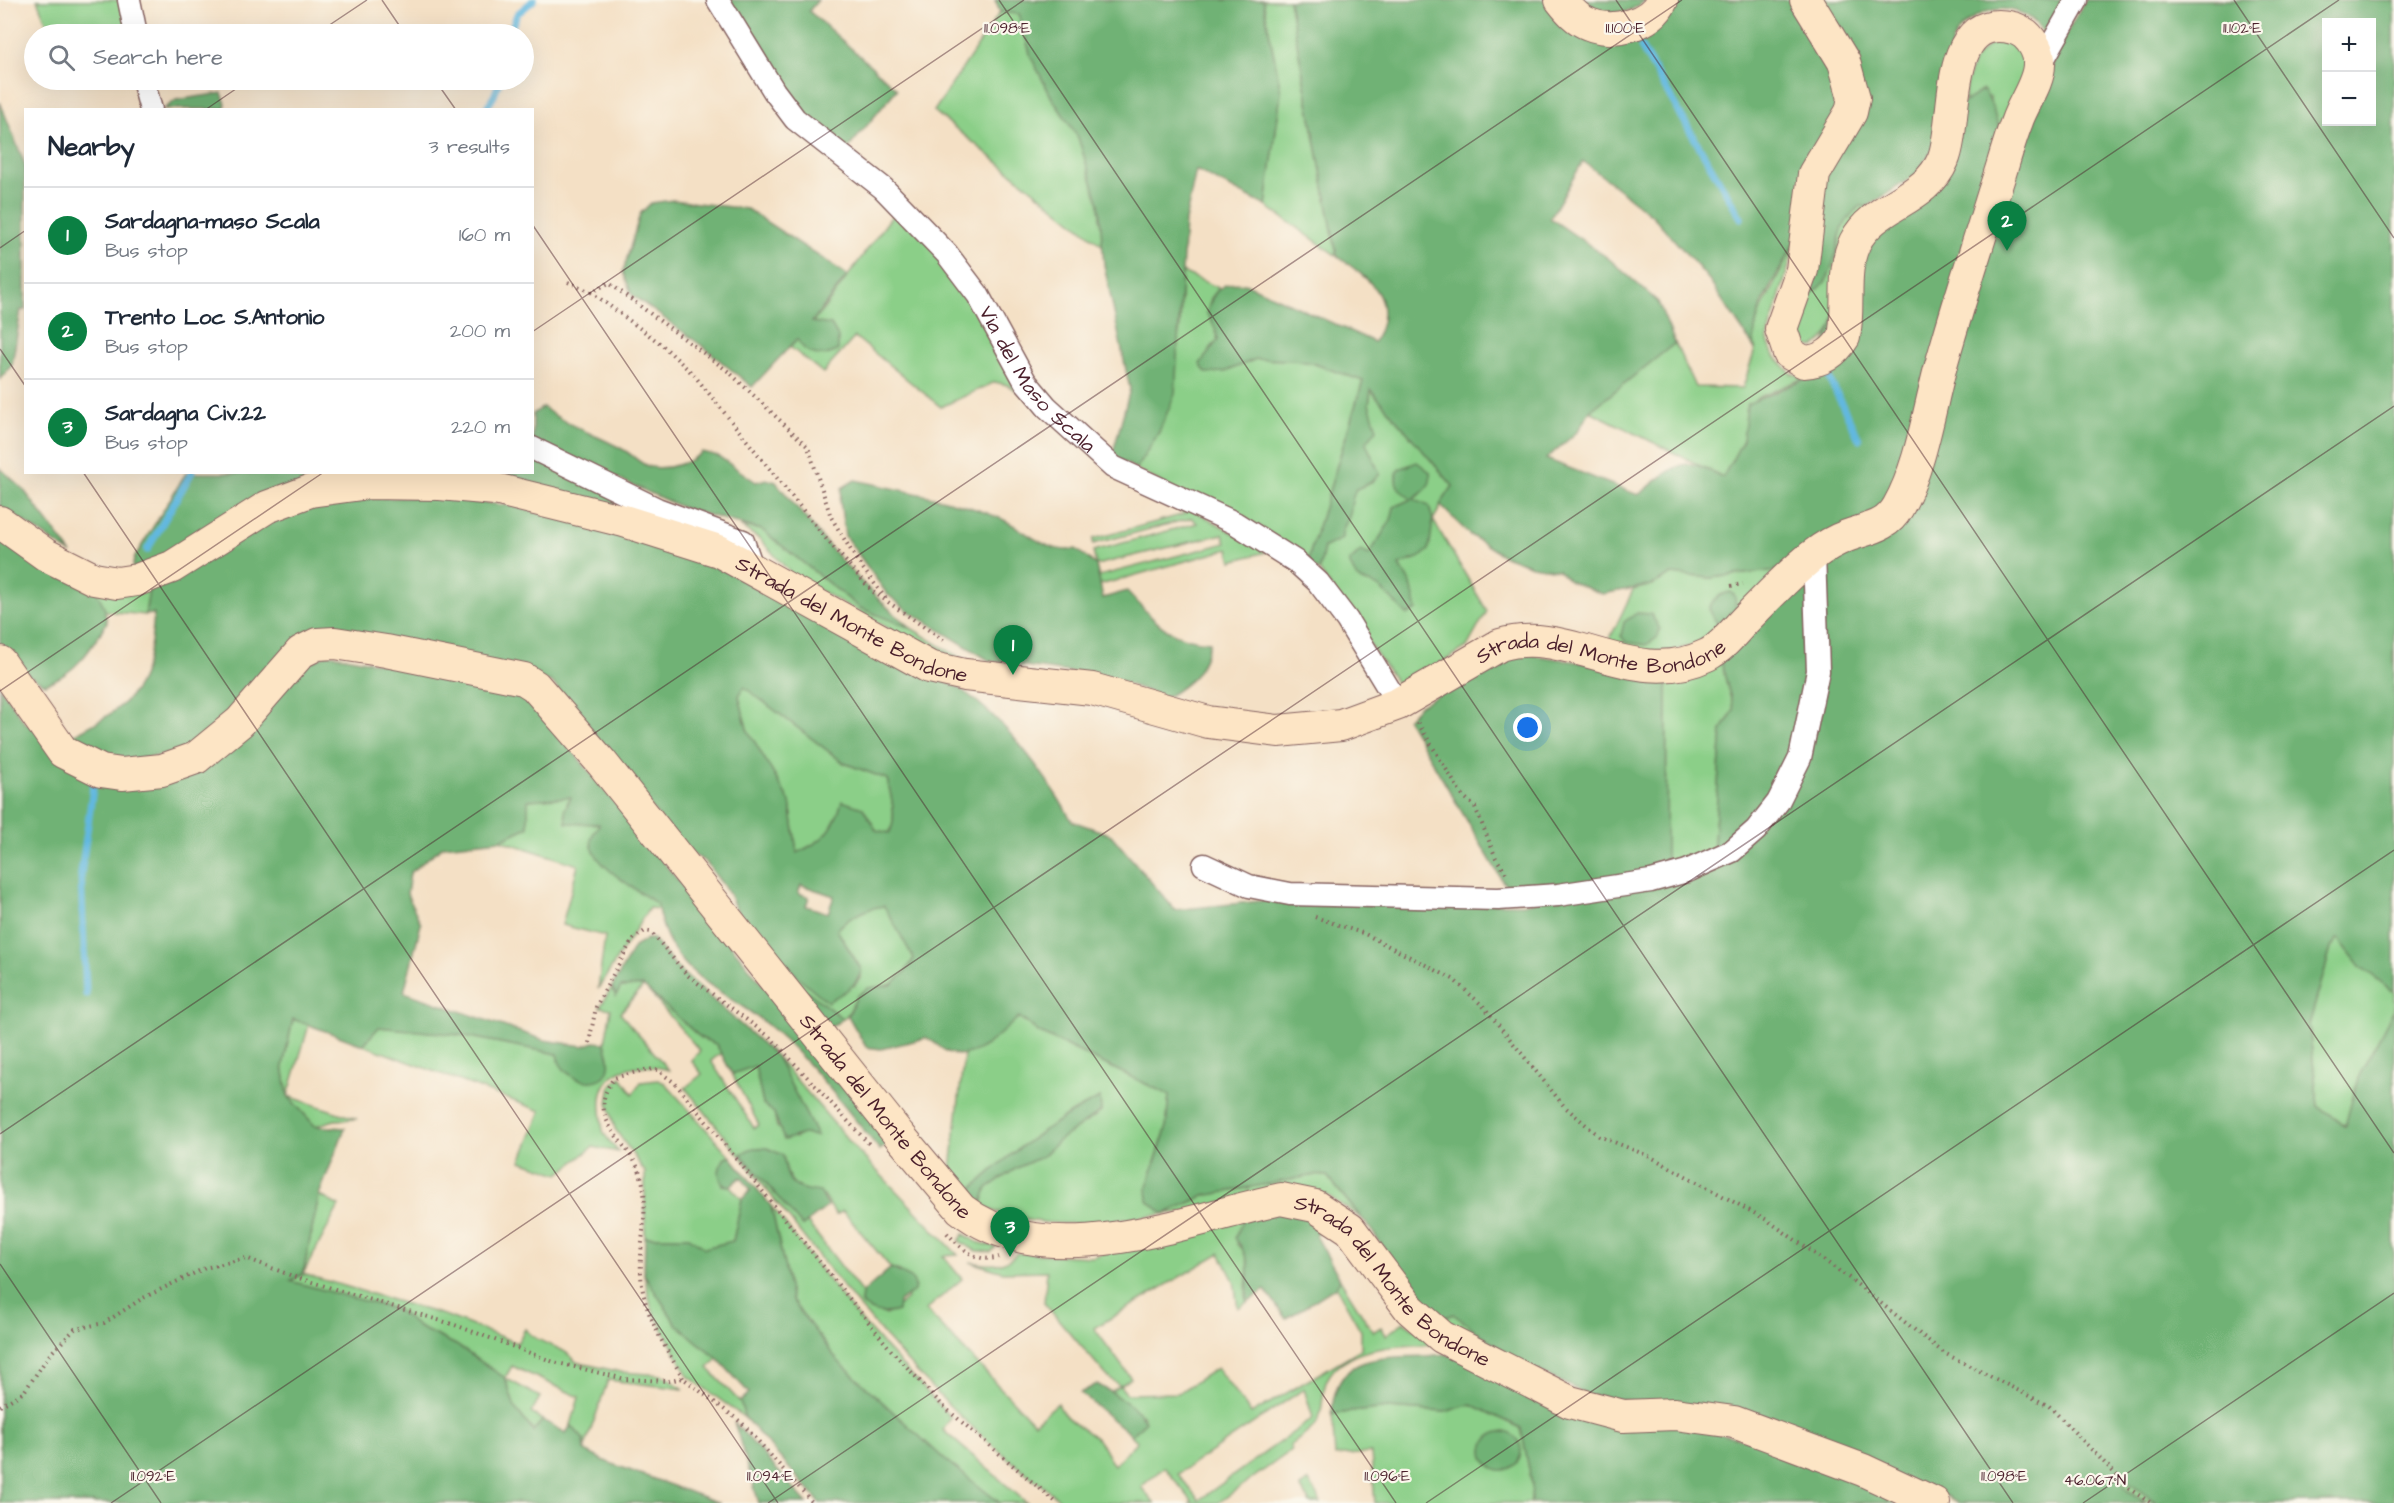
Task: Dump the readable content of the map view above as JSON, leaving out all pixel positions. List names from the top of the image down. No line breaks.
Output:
{"streets":{"street":["Via del Maso Scala","Strada del Monte Bondone"]},"crossings":[["Via del Maso Scala","Strada del Monte Bondone"]],"page":{"map_buttons":["+","−"],"search":"Search here","heading":["Nearby","3 results"],"list":[{"mark":"1","name":"Sardagna-maso Scala","note":"Bus stop","value":"160 m"},{"mark":"2","name":"Trento Loc S.Antonio","note":"Bus stop","value":"200 m"},{"mark":"3","name":"Sardagna Civ.22","note":"Bus stop","value":"220 m"}],"pins":["2","1","3"]},"coordinates":["11.098°E","11.100°E","11.102°E","11.092°E","11.094°E","11.096°E","46.067°N"]}
